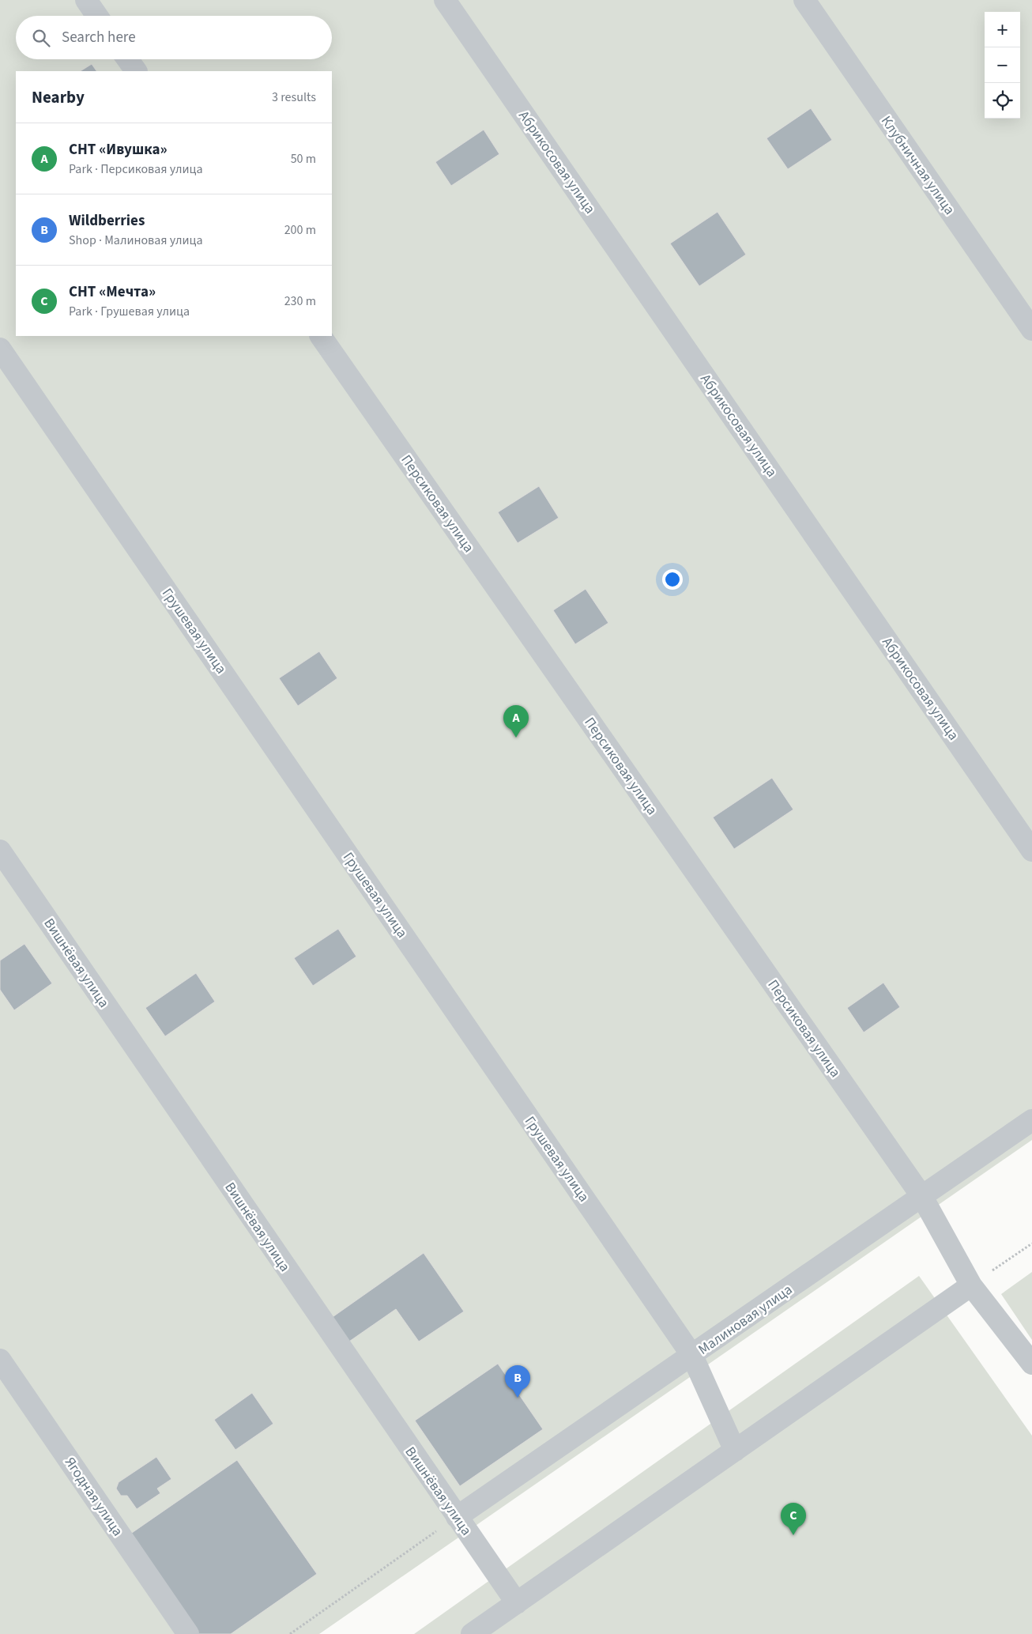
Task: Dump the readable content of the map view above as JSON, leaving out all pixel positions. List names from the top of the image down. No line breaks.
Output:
{"streets":{"street":["Абрикосовая улица","Клубничная улица","Персиковая улица","Грушевая улица","Вишнёвая улица","Малиновая улица","Ягодная улица"]},"crossings":[["Персиковая улица","Малиновая улица"],["Грушевая улица","Малиновая улица"],["Вишнёвая улица","Малиновая улица"]],"page":{"map_buttons":["+","−"],"search":"Search here","heading":["Nearby","3 results"],"list":[{"mark":"A","name":"СНТ «Ивушка»","note":"Park · Персиковая улица","value":"50 m"},{"mark":"B","name":"Wildberries","note":"Shop · Малиновая улица","value":"200 m"},{"mark":"C","name":"СНТ «Мечта»","note":"Park · Грушевая улица","value":"230 m"}],"pins":["A","B","C"]}}
